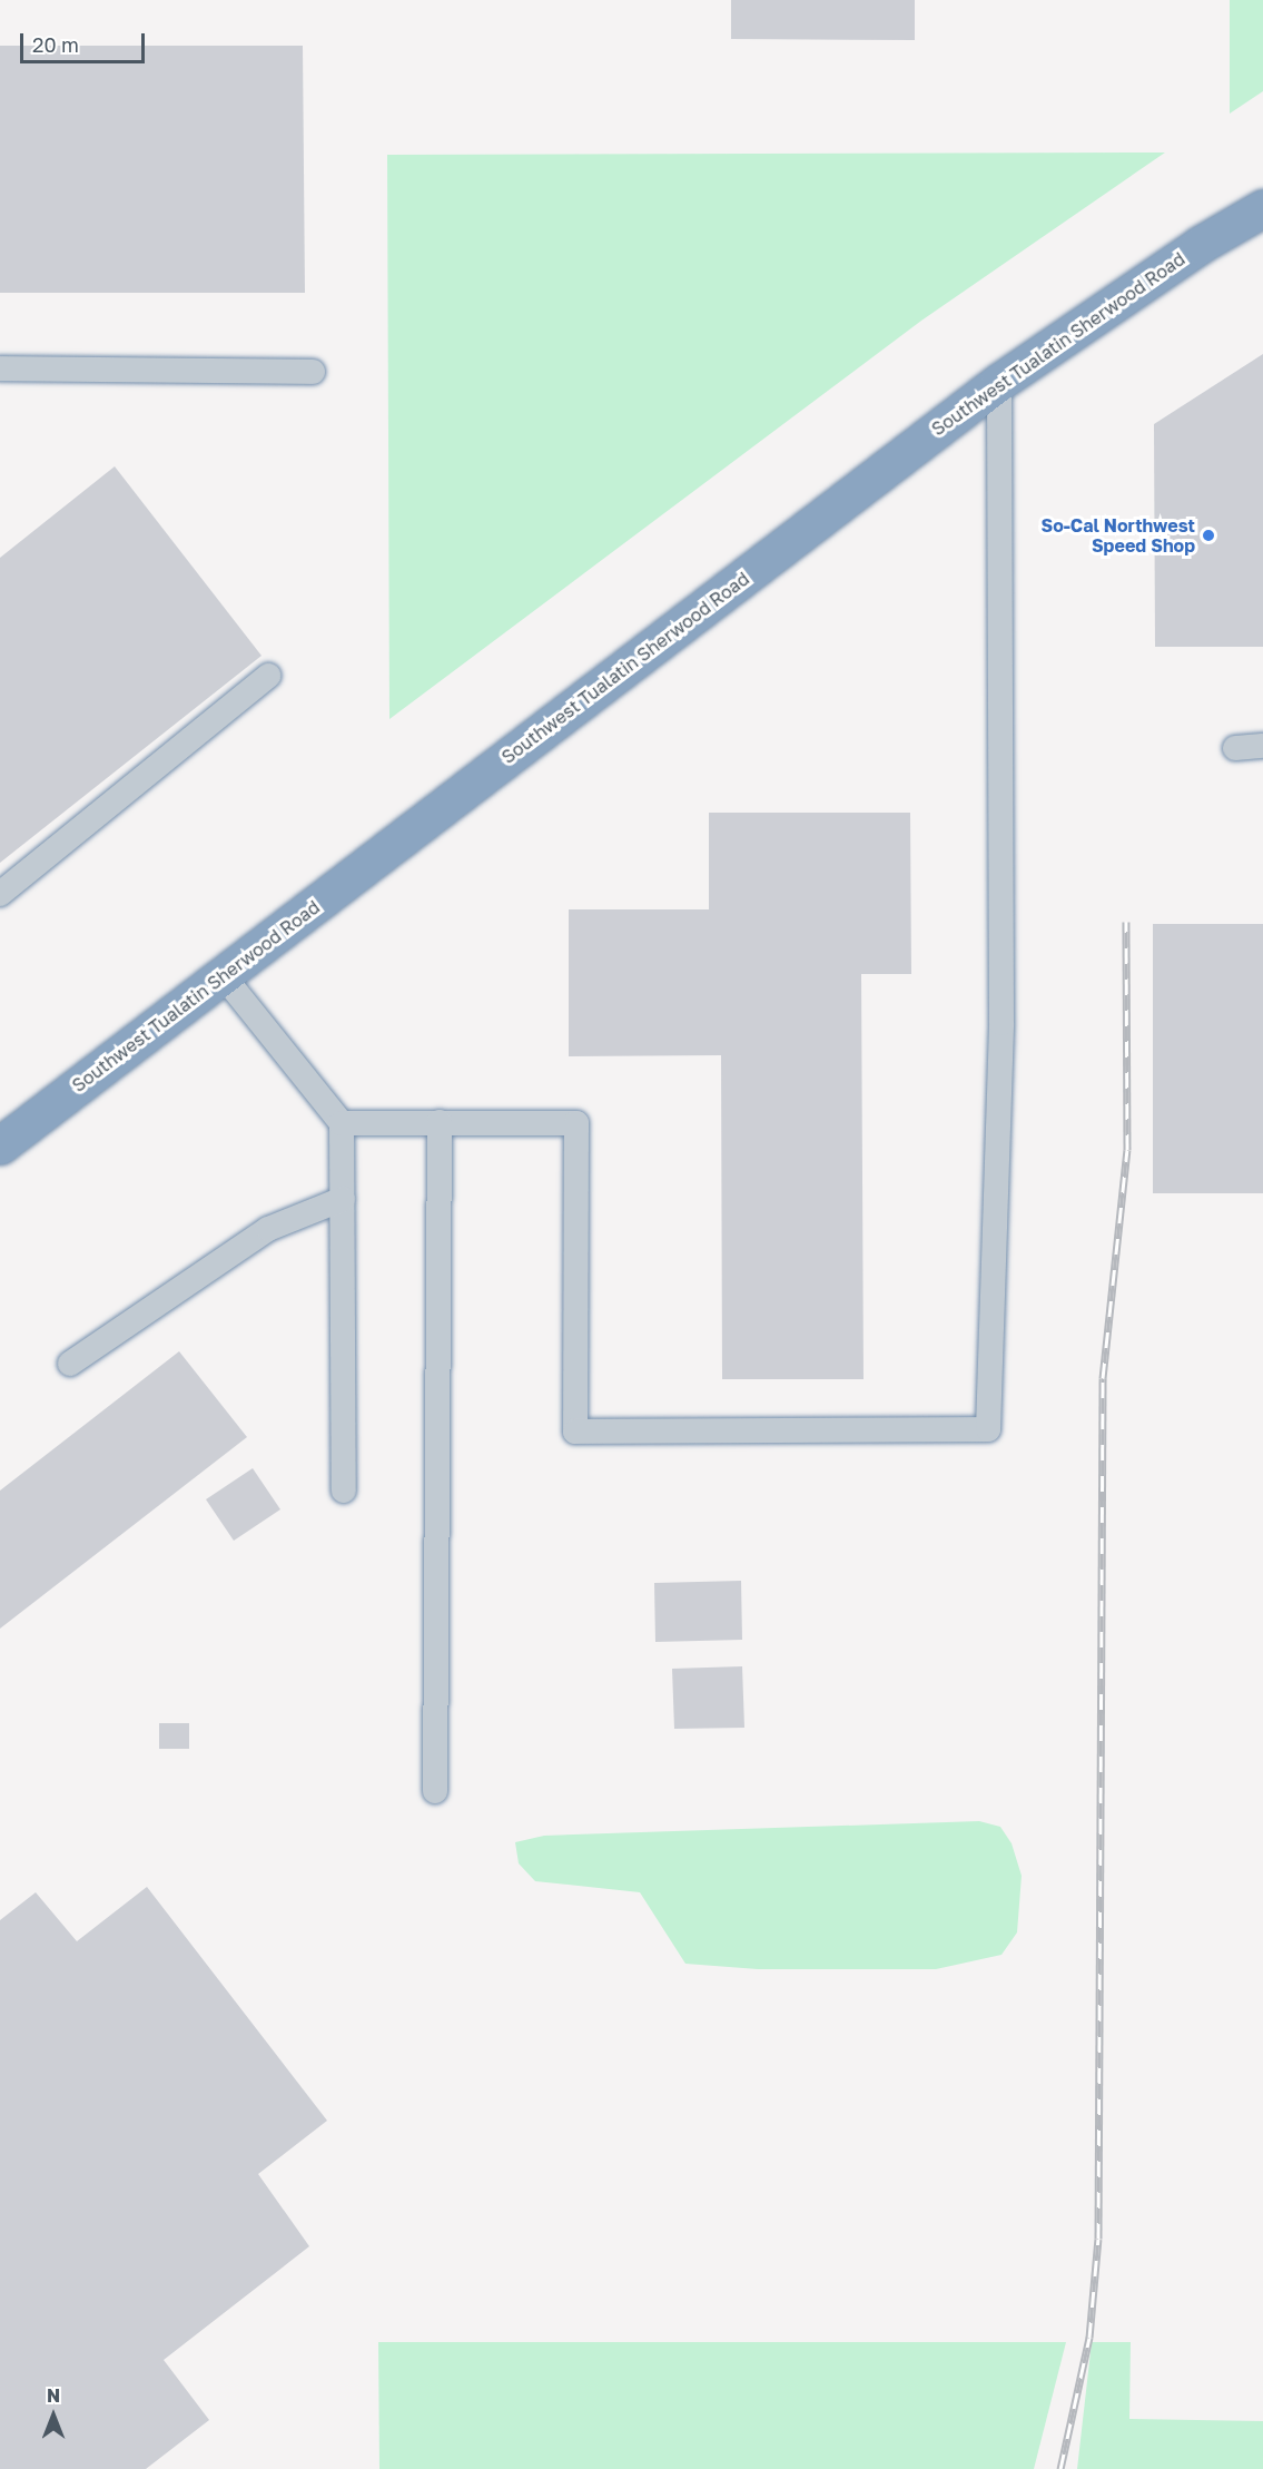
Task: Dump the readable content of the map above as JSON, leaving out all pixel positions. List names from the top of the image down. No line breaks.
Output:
{"streets":{"highway":["Southwest Tualatin Sherwood Road"]},"places":["So-Cal Northwest Speed Shop"],"scale_bar":"20 m","north":"top"}
